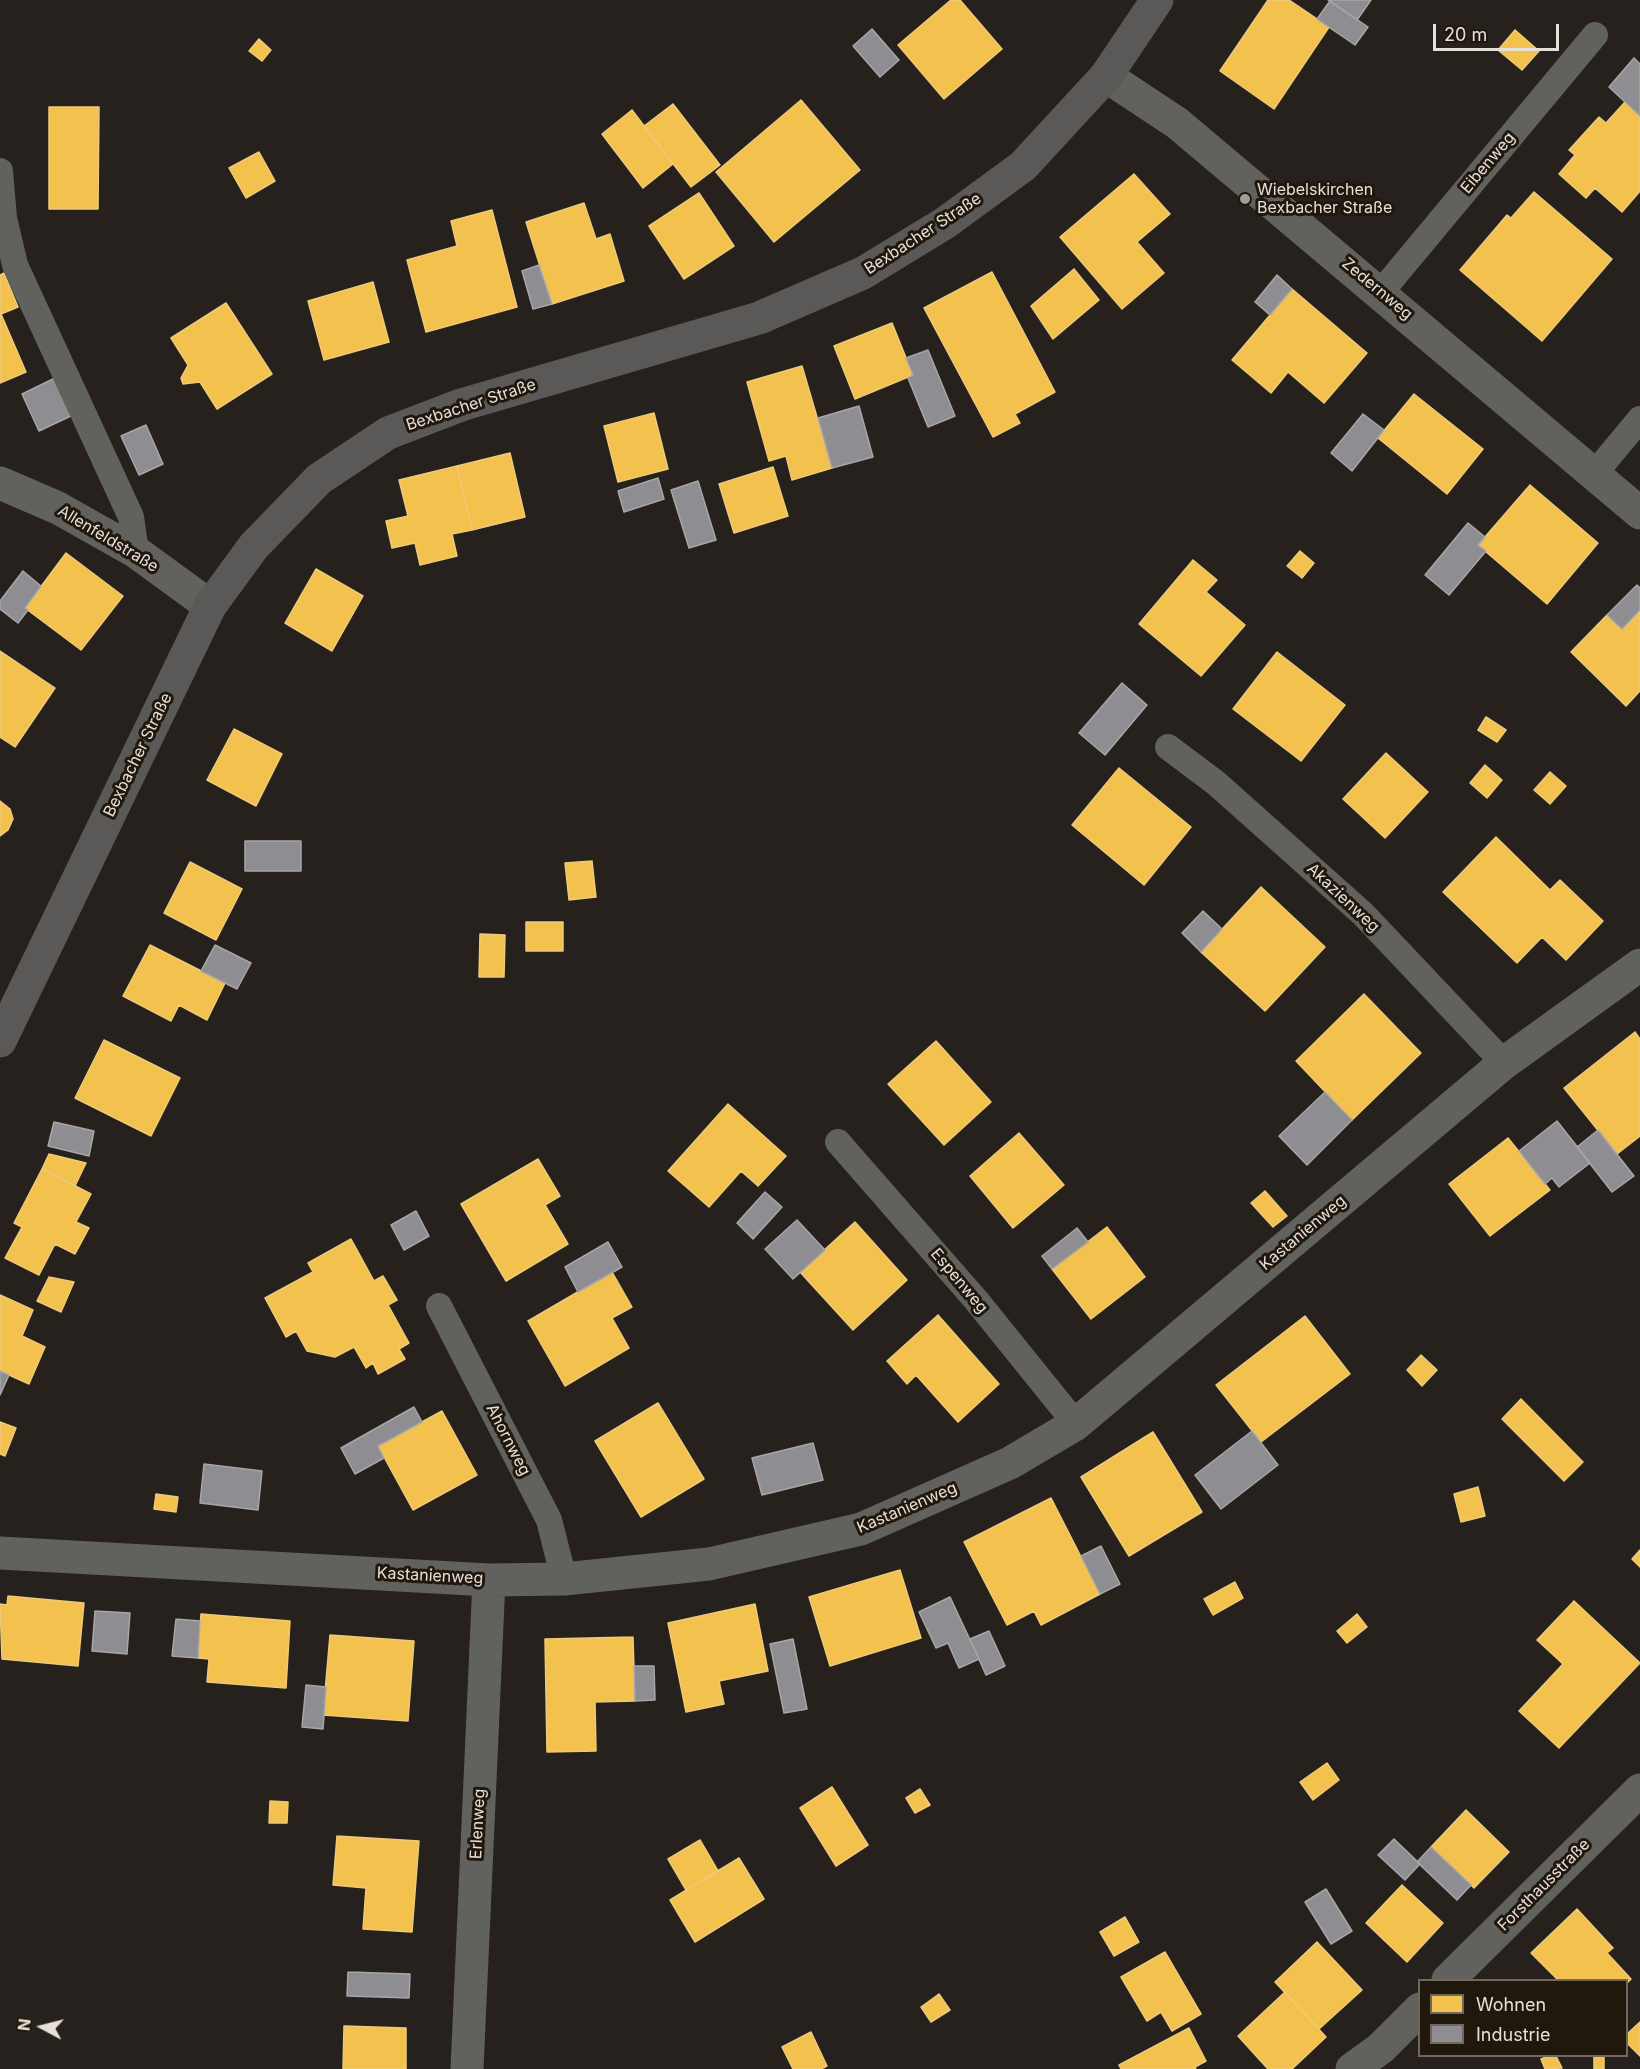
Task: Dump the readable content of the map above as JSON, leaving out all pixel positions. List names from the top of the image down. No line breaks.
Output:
{"streets":{"street":["Bexbacher Straße","Zedernweg","Allenfeldstraße","Kastanienweg","Erlenweg","Forsthausstraße"],"lane":["Eibenweg","Akazienweg","Espenweg","Ahornweg"]},"crossings":[["Eibenweg","Zedernweg"],["Bexbacher Straße","Zedernweg"],["Bexbacher Straße","Allenfeldstraße"],["Akazienweg","Kastanienweg"],["Kastanienweg","Espenweg"],["Kastanienweg","Ahornweg"],["Kastanienweg","Erlenweg"]],"places":["Wiebelskirchen Bexbacher Straße"],"legend":["Wohnen","Industrie"],"scale_bar":"20 m","north":"left"}
